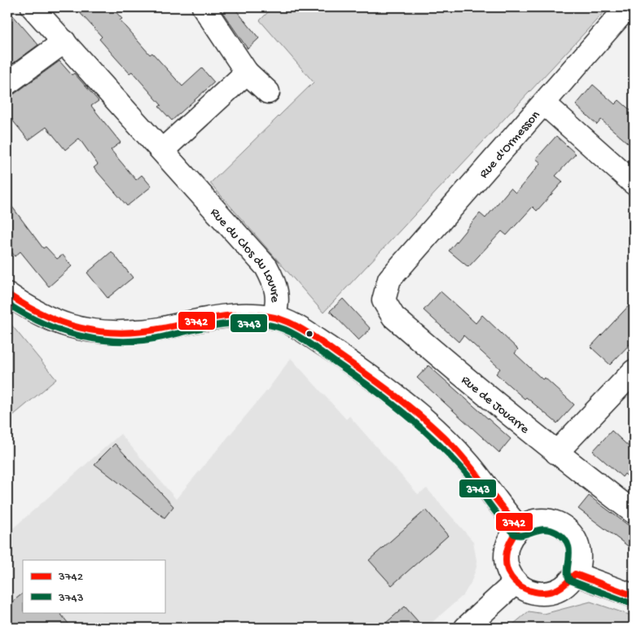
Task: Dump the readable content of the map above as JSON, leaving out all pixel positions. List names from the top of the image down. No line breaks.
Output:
{"streets":{"street":["Rue d'Ormesson","Rue du Clos du Louvre","Rue de Jouarre"]},"crossings":[["Rue d'Ormesson","Rue de Jouarre"]],"lines":["transit line 3742","transit line 3743"],"legend":["3742","3743"]}
